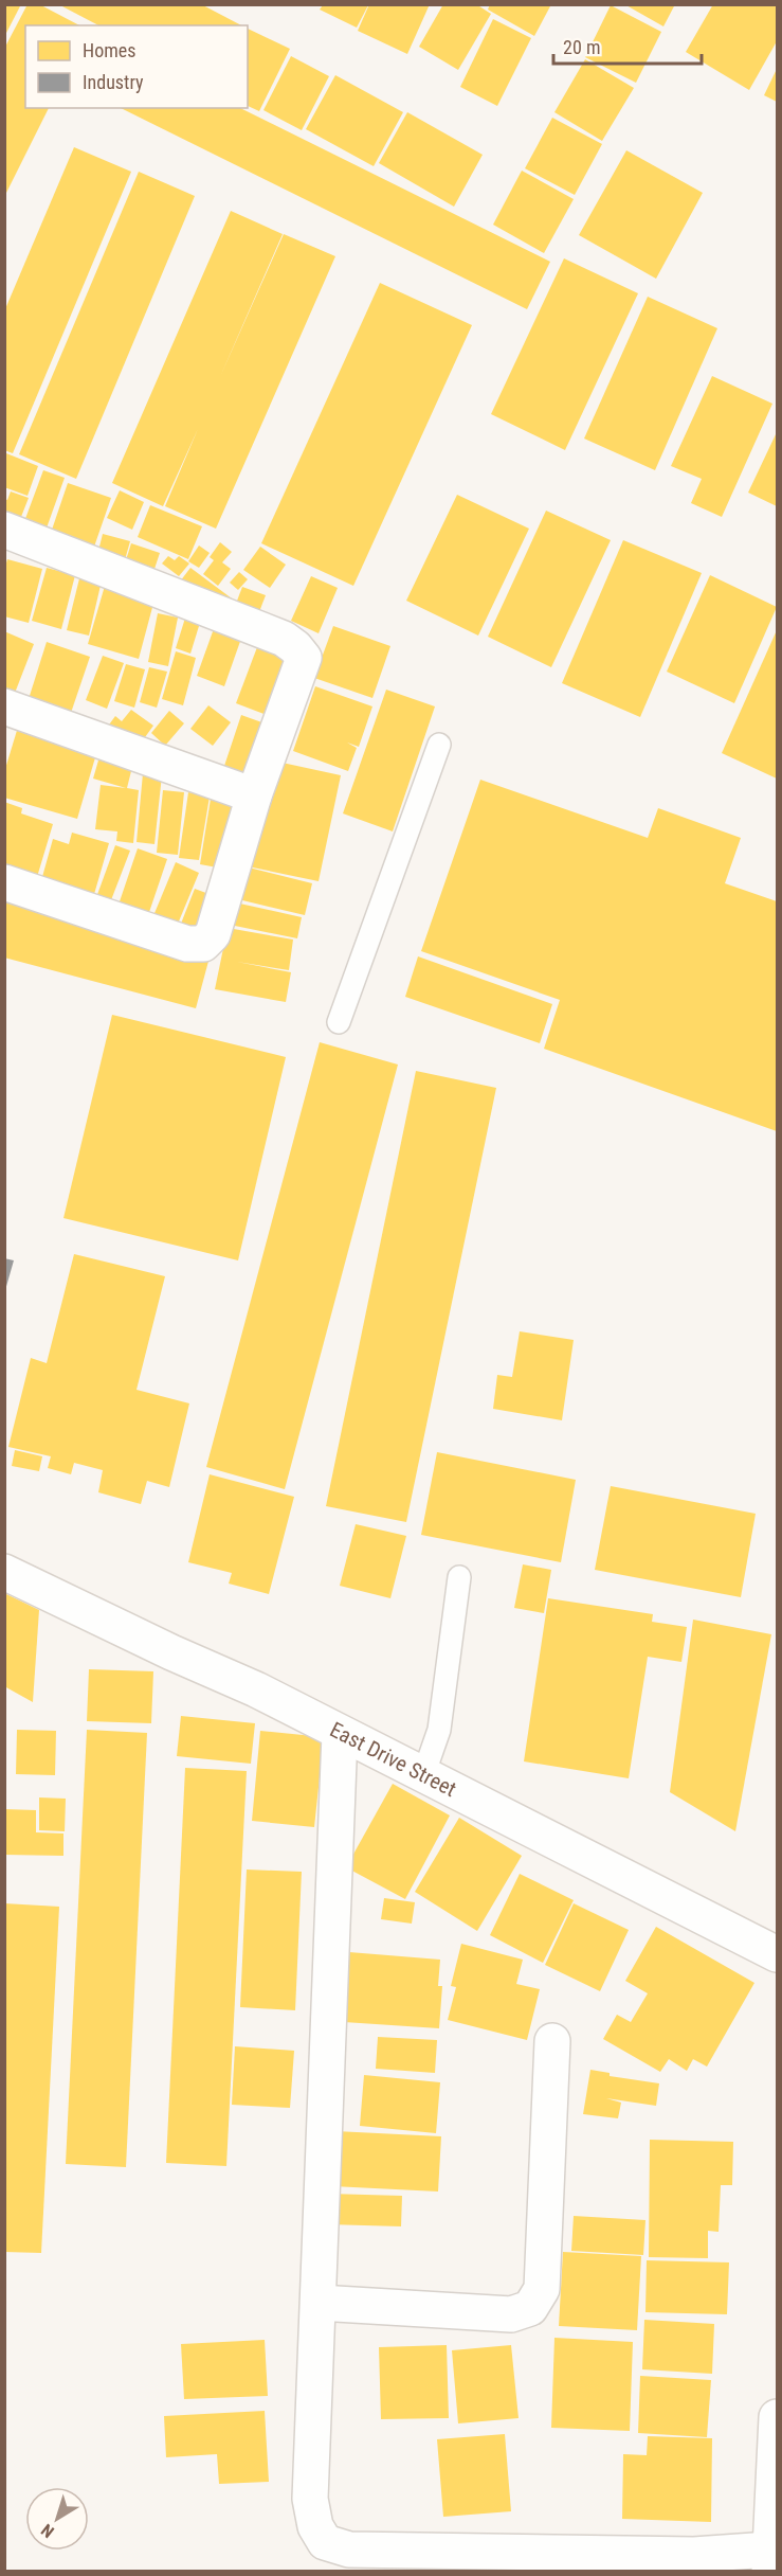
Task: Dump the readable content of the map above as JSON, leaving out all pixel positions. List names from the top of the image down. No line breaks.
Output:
{"streets":{"street":["East Drive Street"]},"legend":["Homes","Industry"],"scale_bar":"20 m","north":"bottom left"}
